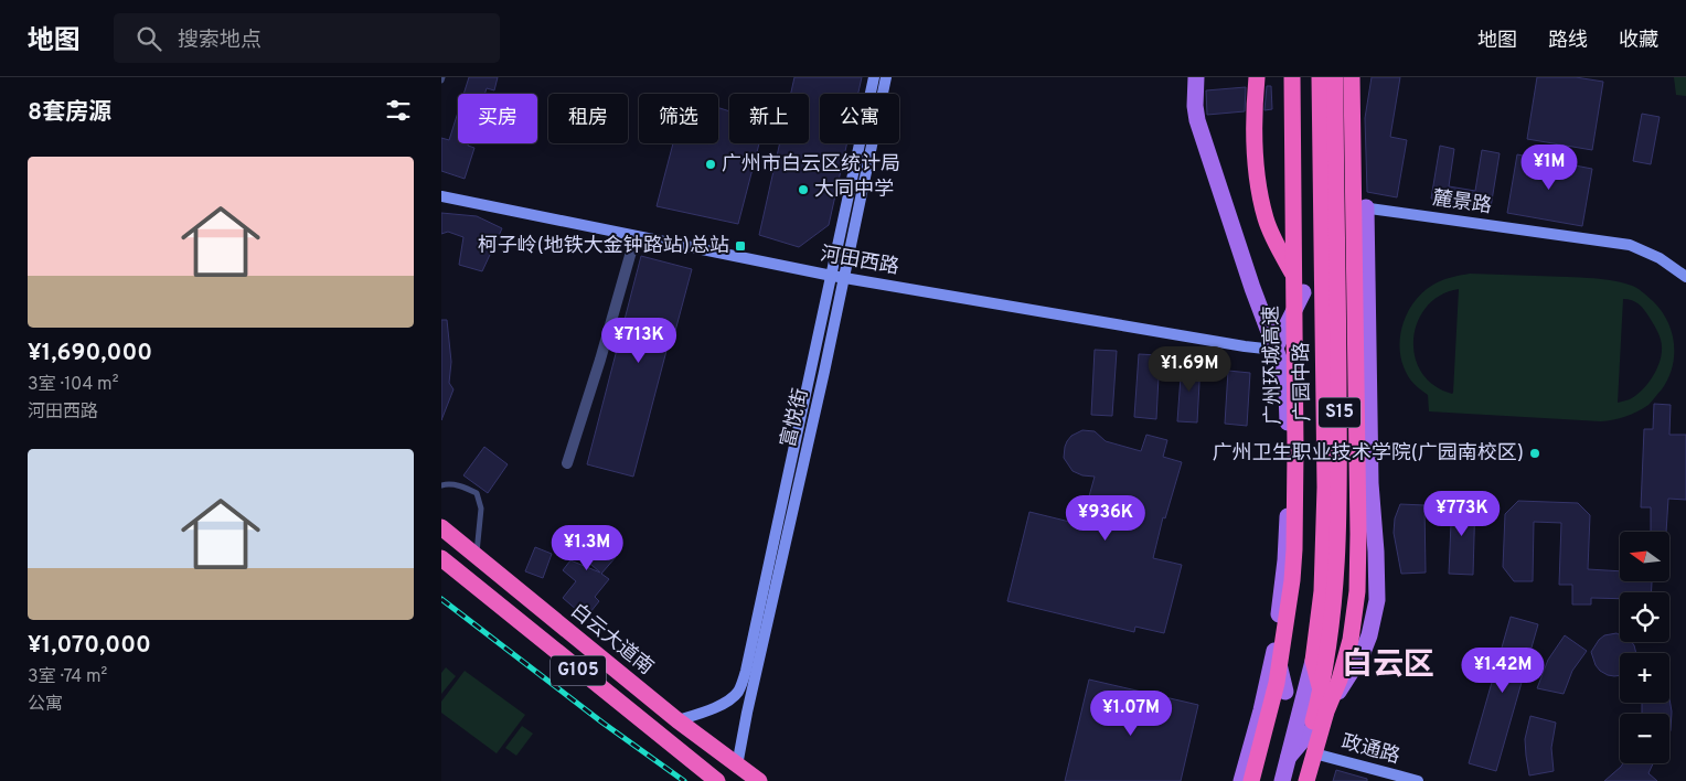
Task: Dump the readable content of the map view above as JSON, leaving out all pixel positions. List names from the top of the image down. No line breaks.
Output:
{"streets":{"highway":["广州环城高速","广园中路","S15","白云大道南","G105"],"street":["麓景路","河田西路","富悦街","政通路"]},"crossings":[["麓景路","广园中路"],["河田西路","富悦街"],["富悦街","白云大道南"],["富悦街","G105"],["白云大道南","G105"]],"districts":["白云区"],"places":{"other":["广州市白云区统计局","大同中学","广州卫生职业技术学院(广园南校区)"],"transit":["柯子岭(地铁大金钟路站)总站"]},"north":"left","page":{"header":"地图","search":"搜索地点","nav":["地图","路线","收藏"],"heading":"8套房源","chip":["买房","租房","筛选","新上","公寓"],"list":[{"name":"¥1,690,000","note":"3室 · 104 m² · 河田西路"},{"name":"¥1,070,000","note":"3室 · 74 m² · 公寓"}],"price":["¥1M","¥713K","¥1.69M","¥773K","¥936K","¥1.3M","¥1.42M","¥1.07M"],"map_buttons":["+","−"]}}
